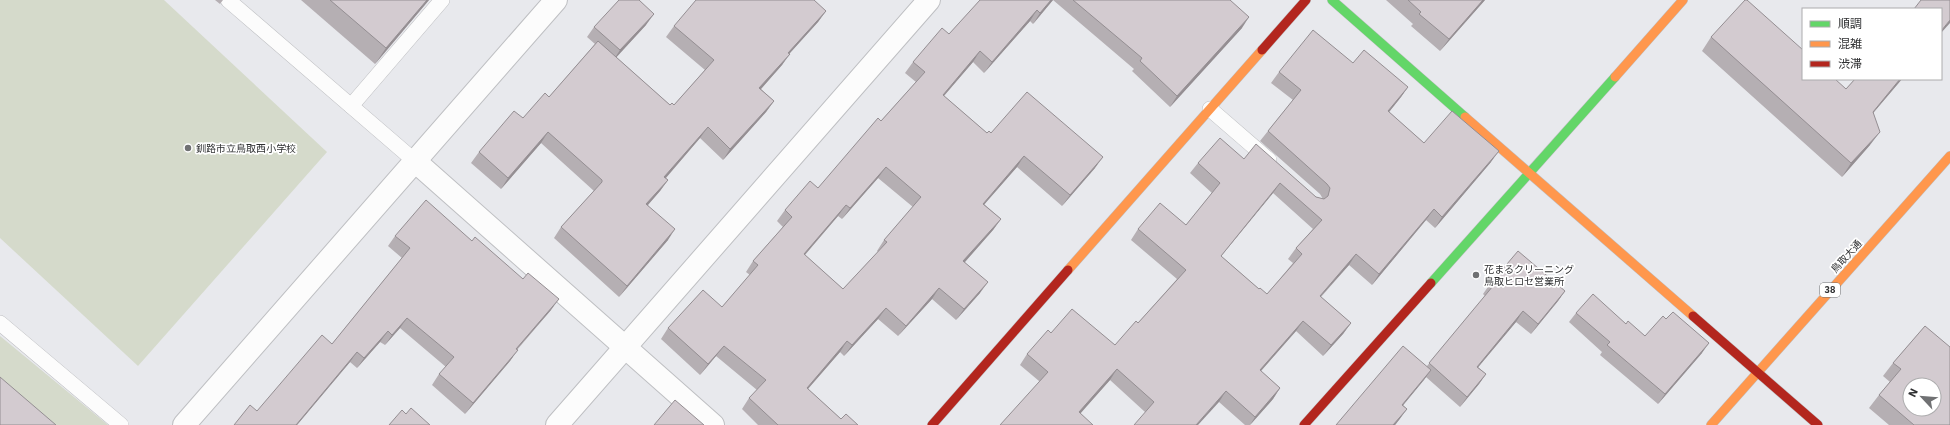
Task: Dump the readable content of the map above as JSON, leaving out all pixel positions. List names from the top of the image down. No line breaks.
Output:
{"streets":{"main road":["鳥取大通","38"]},"places":["釧路市立鳥取西小学校","花まるクリーニング 鳥取ヒロセ営業所"],"legend":["順調","混雑","渋滞"],"north":"top left"}
